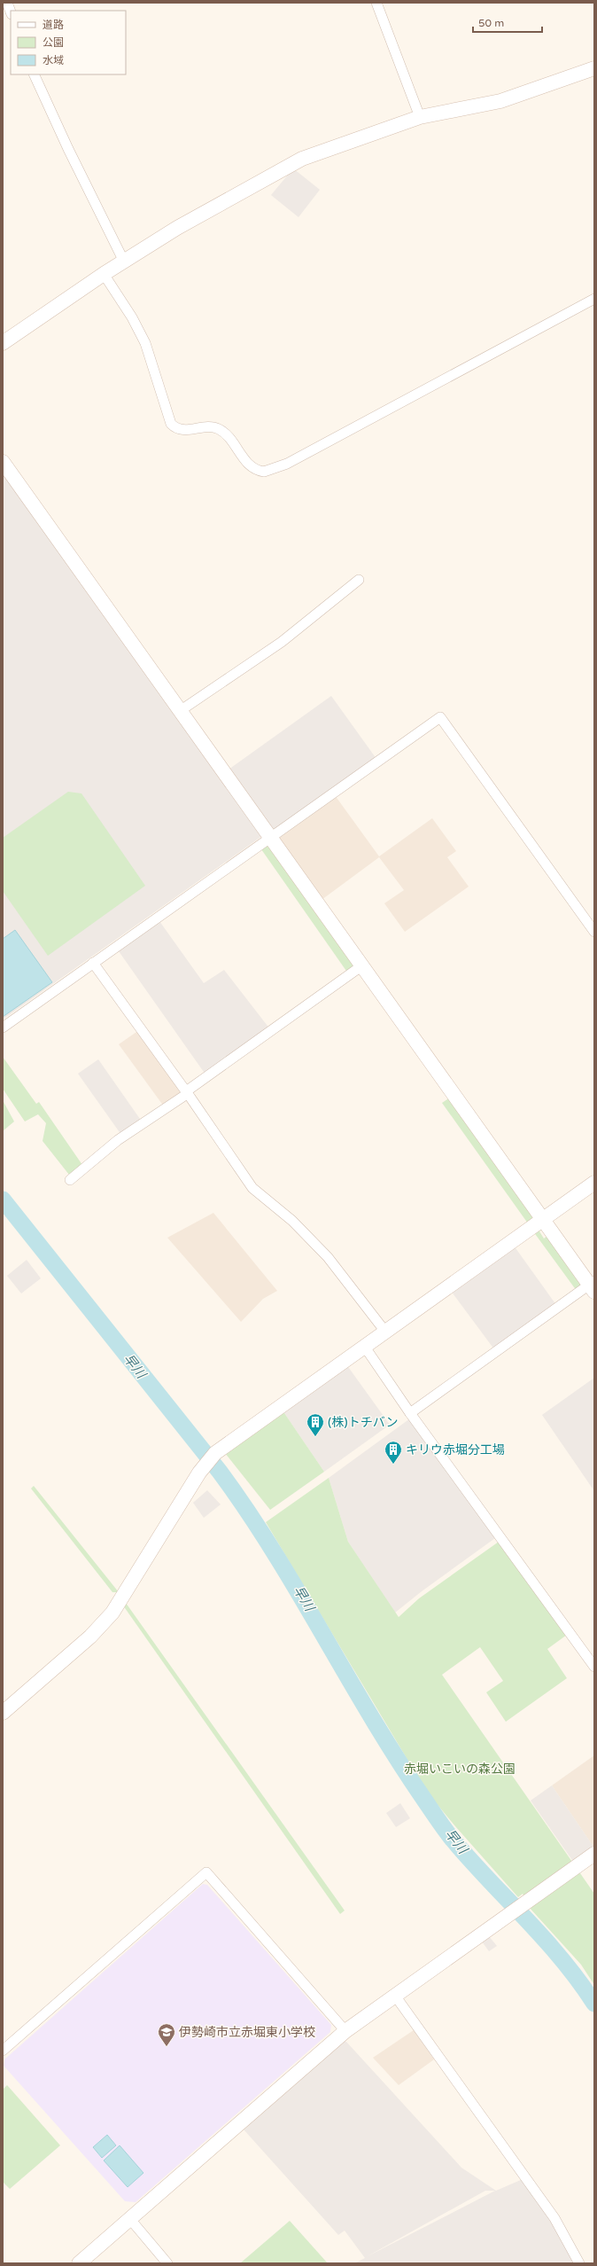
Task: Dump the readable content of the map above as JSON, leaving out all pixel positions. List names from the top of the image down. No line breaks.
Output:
{"water":["早川"],"parks":["赤堀いこいの森公園"],"places":{"building":["(株)トチバン","キリウ赤堀分工場"],"school or university":["伊勢崎市立赤堀東小学校"]},"legend":["道路","公園","水域"],"scale_bar":"50 m"}
